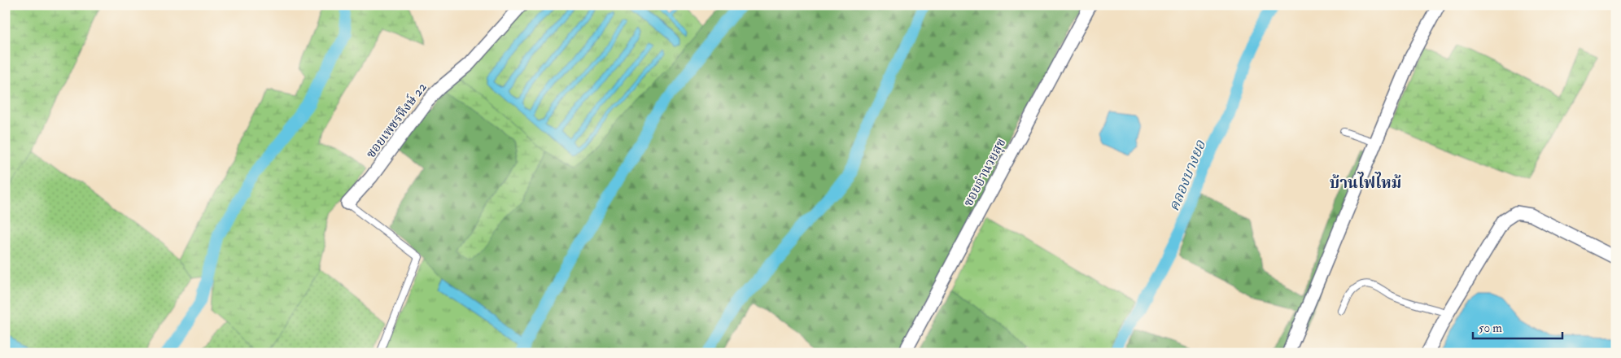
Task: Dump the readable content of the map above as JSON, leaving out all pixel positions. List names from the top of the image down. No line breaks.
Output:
{"streets":{"street":["ซอยเพชรหึงษ์ 22","ซอยอำนวยสุข"]},"districts":["บ้านไฟไหม้"],"water":["คลองบางยอ"],"scale_bar":"50 m"}
